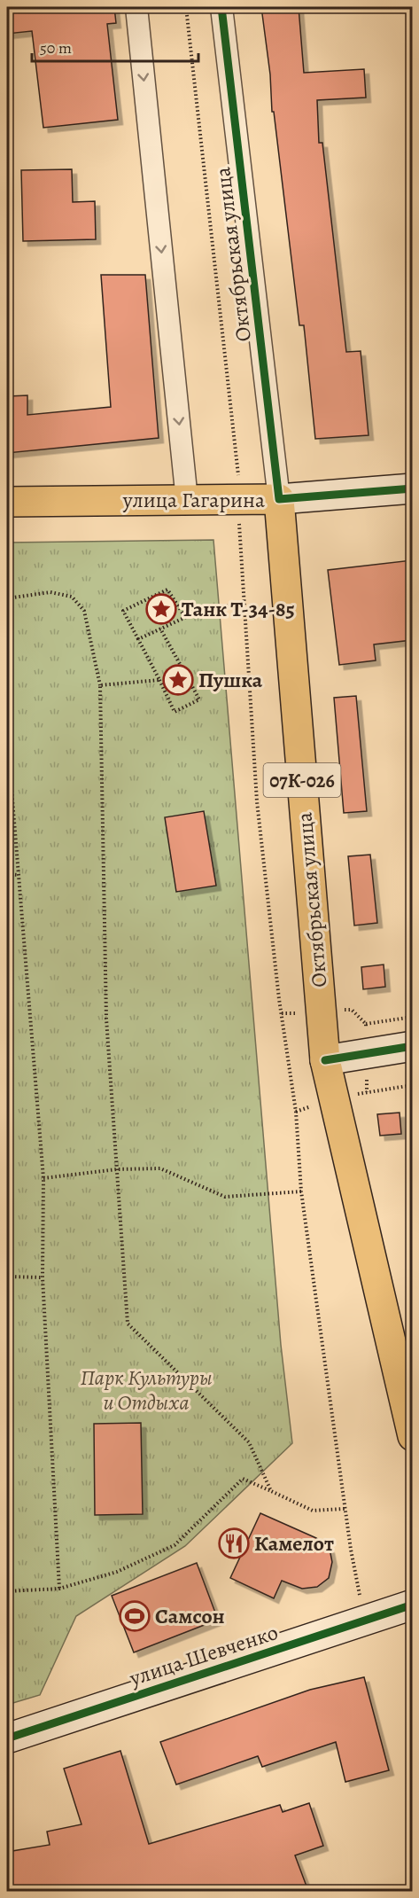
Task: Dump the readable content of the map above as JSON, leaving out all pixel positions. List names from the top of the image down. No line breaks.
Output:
{"streets":{"main road":["Октябрьская улица","улица Гагарина","07К-026"],"street":["улица Шевченко"]},"crossings":[["Октябрьская улица","улица Гагарина"]],"parks":["Парк Культуры и Отдыха"],"places":{"place":["Танк Т-34-85","Пушка"],"restaurant":["Камелот"],"sports":["Самсон"]},"scale_bar":"50 m"}
